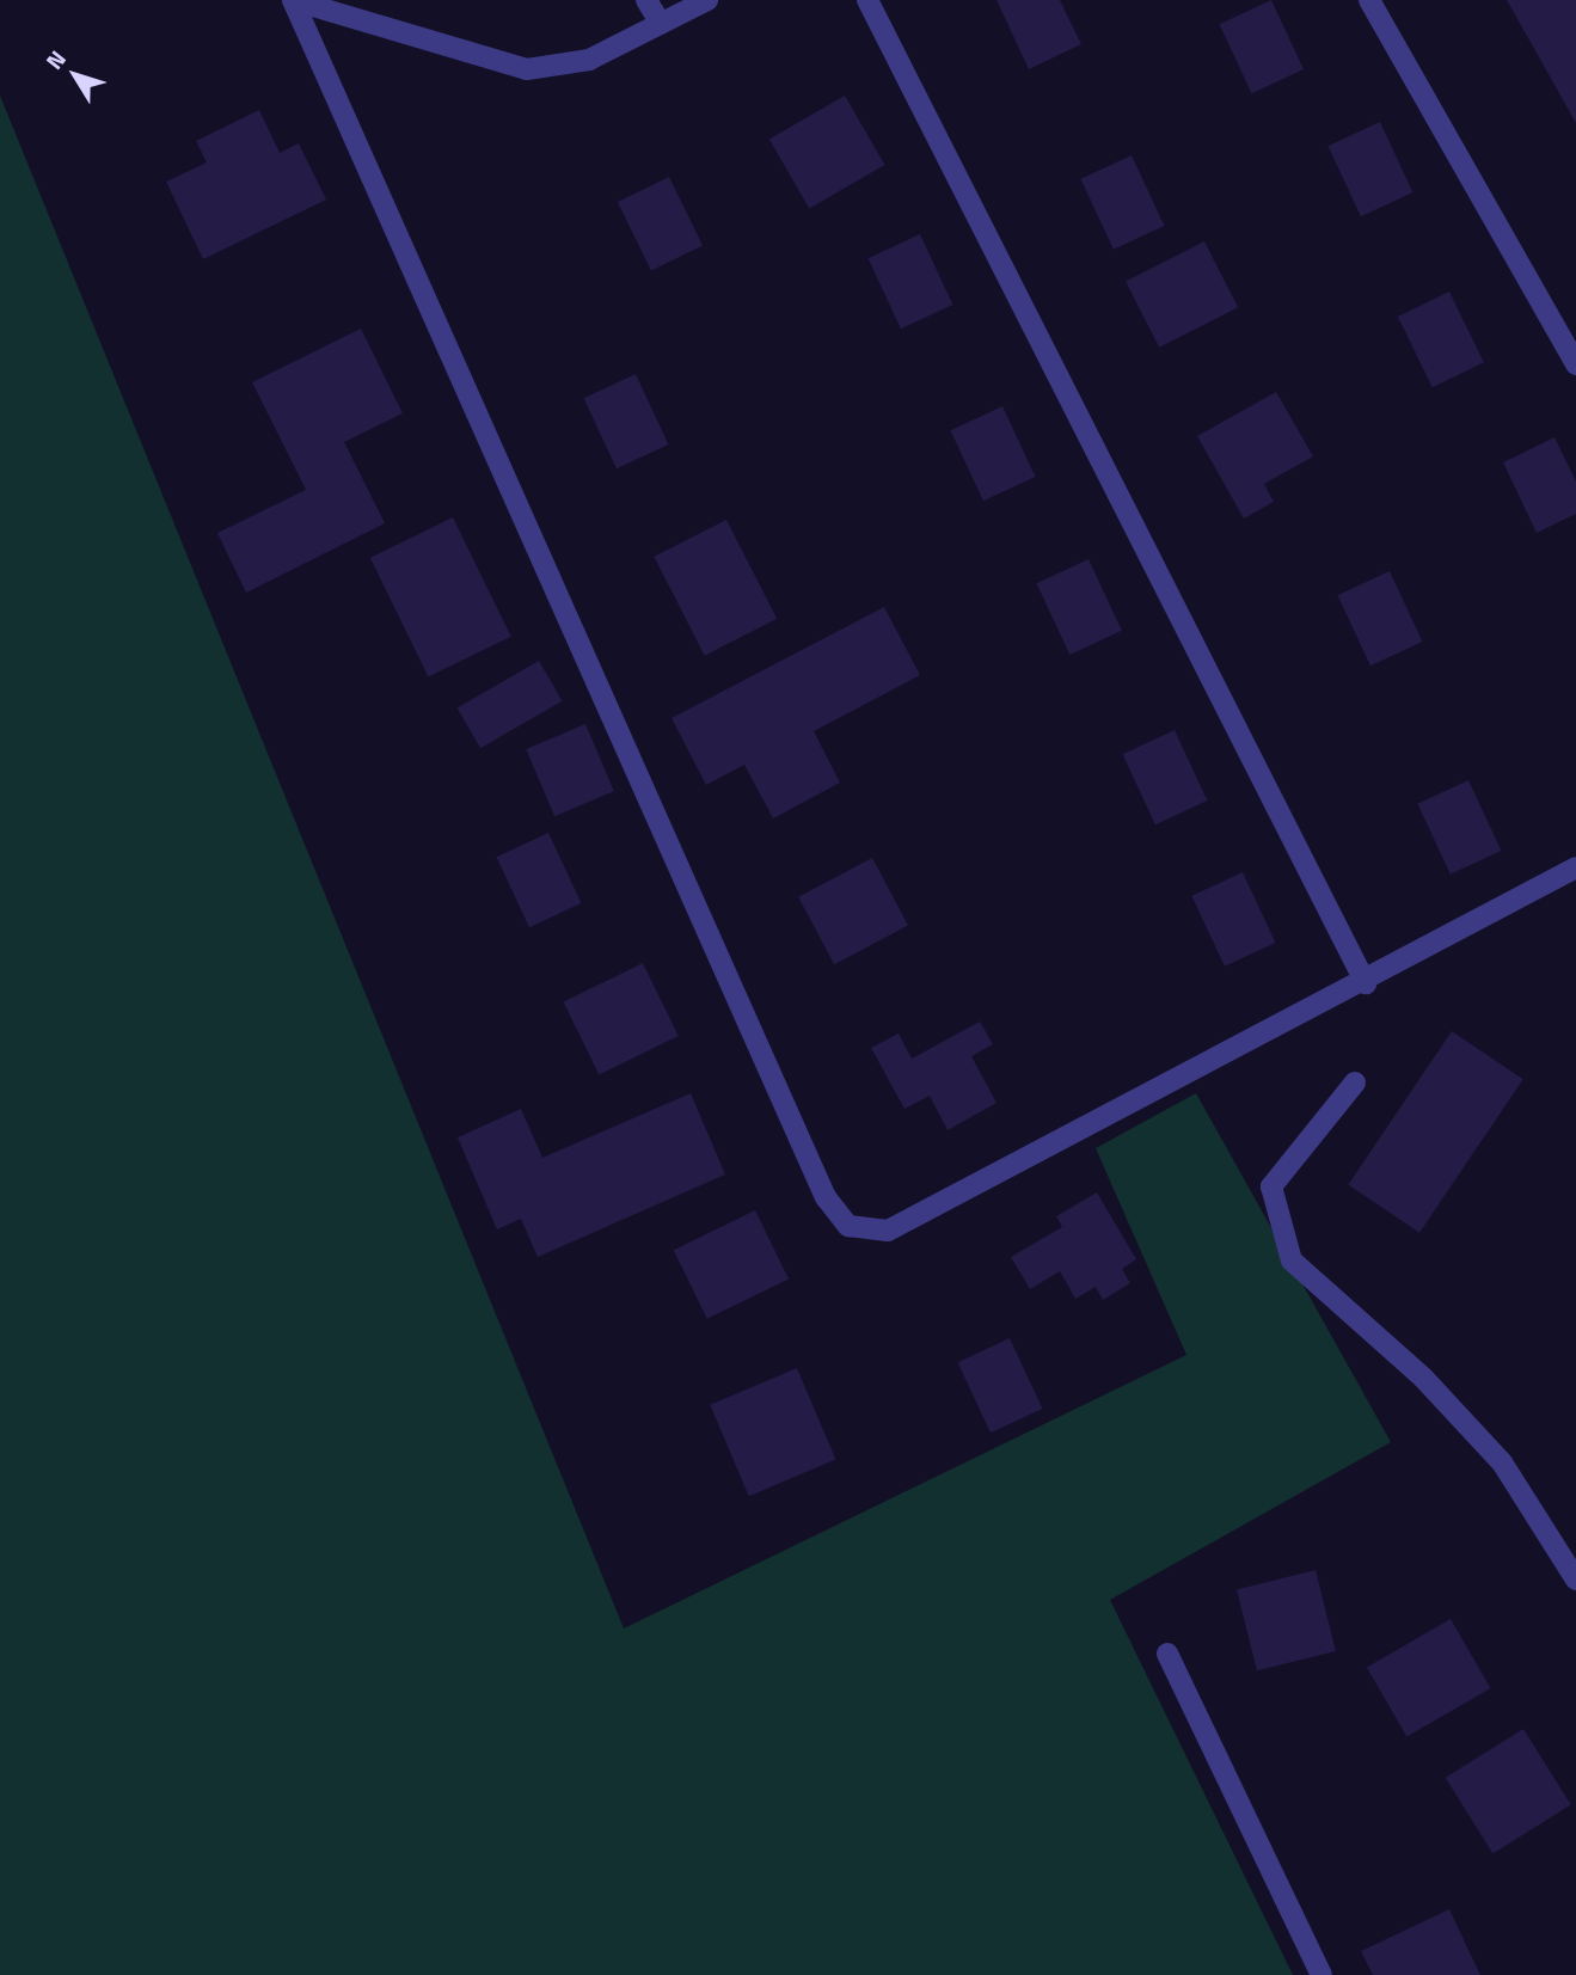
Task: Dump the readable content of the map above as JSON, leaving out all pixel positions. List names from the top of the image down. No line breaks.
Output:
{"north":"top left"}
